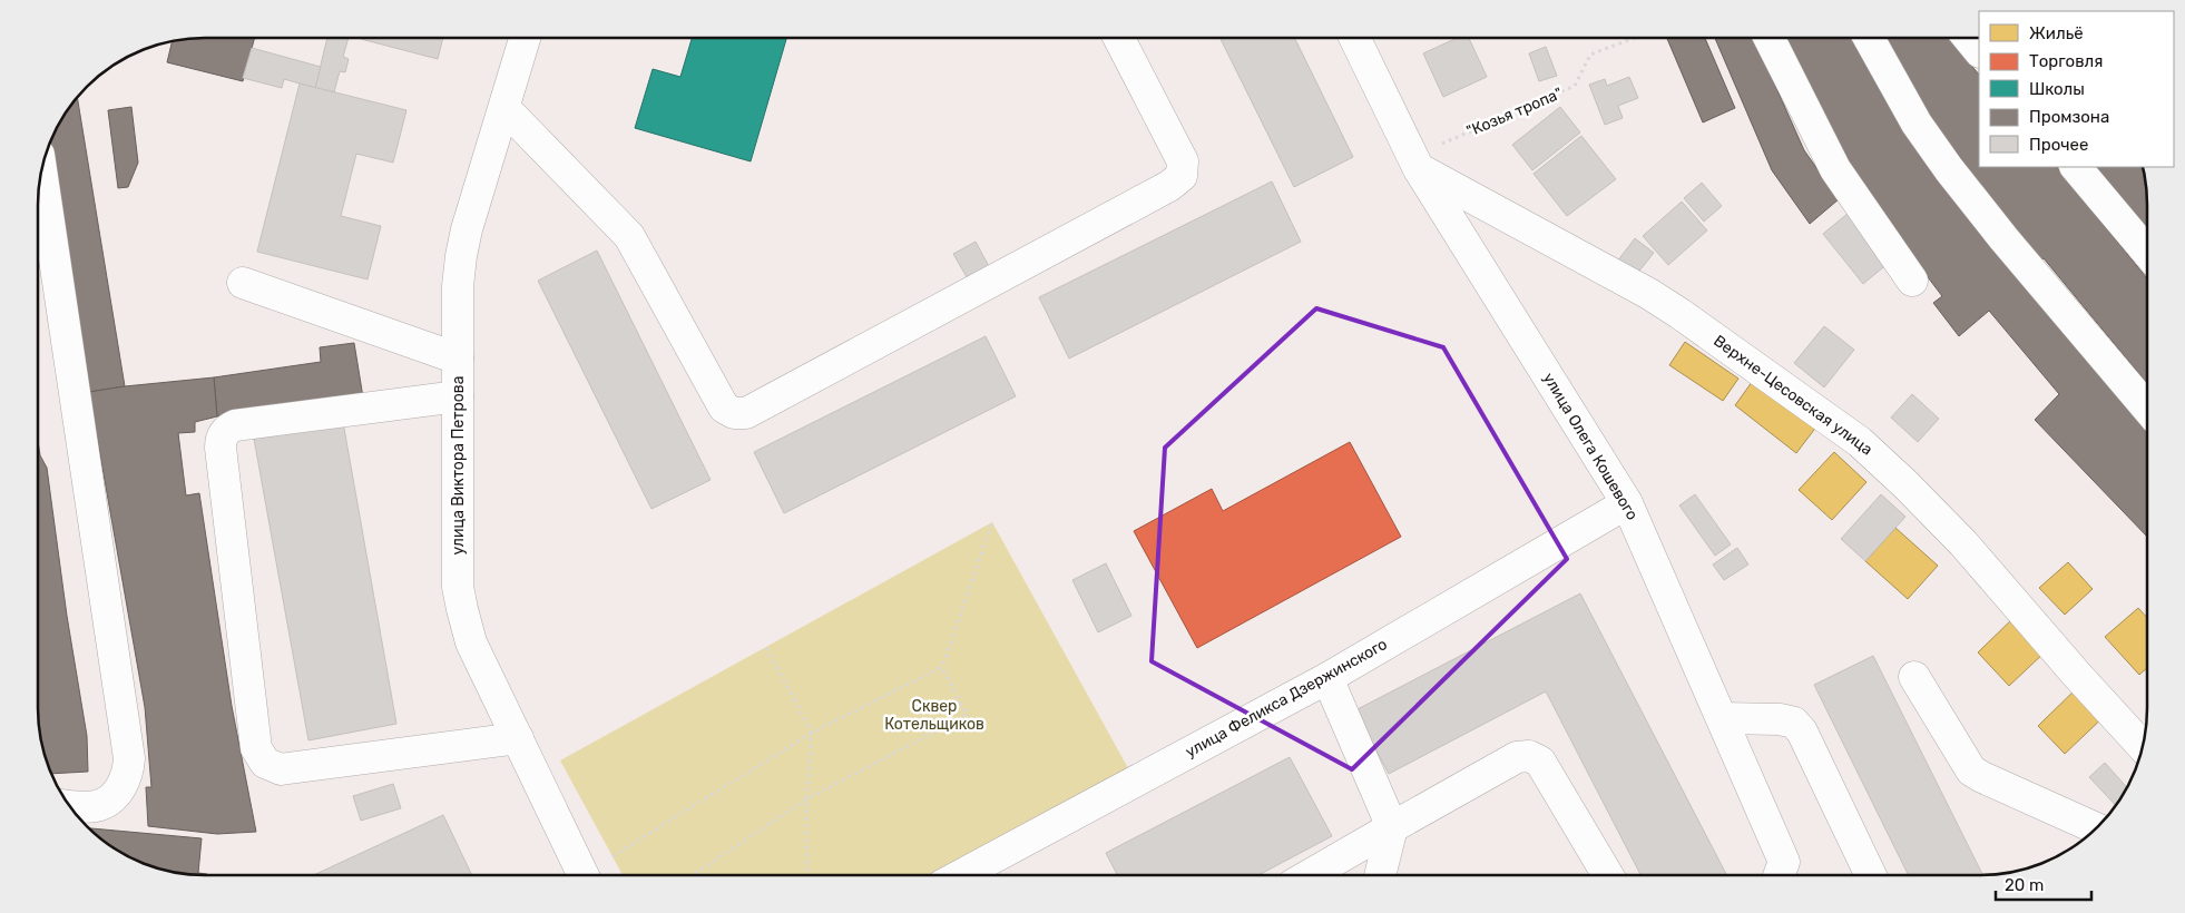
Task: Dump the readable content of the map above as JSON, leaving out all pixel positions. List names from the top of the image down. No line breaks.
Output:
{"streets":{"street":["Верхне-Цесовская улица","улица Олега Кошевого","улица Виктора Петрова","улица Феликса Дзержинского"],"path":["\"Козья тропа\""]},"crossings":[["\"Козья тропа\"","Верхне-Цесовская улица"],["\"Козья тропа\"","улица Олега Кошевого"],["Верхне-Цесовская улица","улица Олега Кошевого"],["улица Олега Кошевого","улица Феликса Дзержинского"]],"parks":["Сквер Котельщиков"],"legend":["Жильё","Торговля","Школы","Промзона","Прочее"],"scale_bar":"20 m"}
